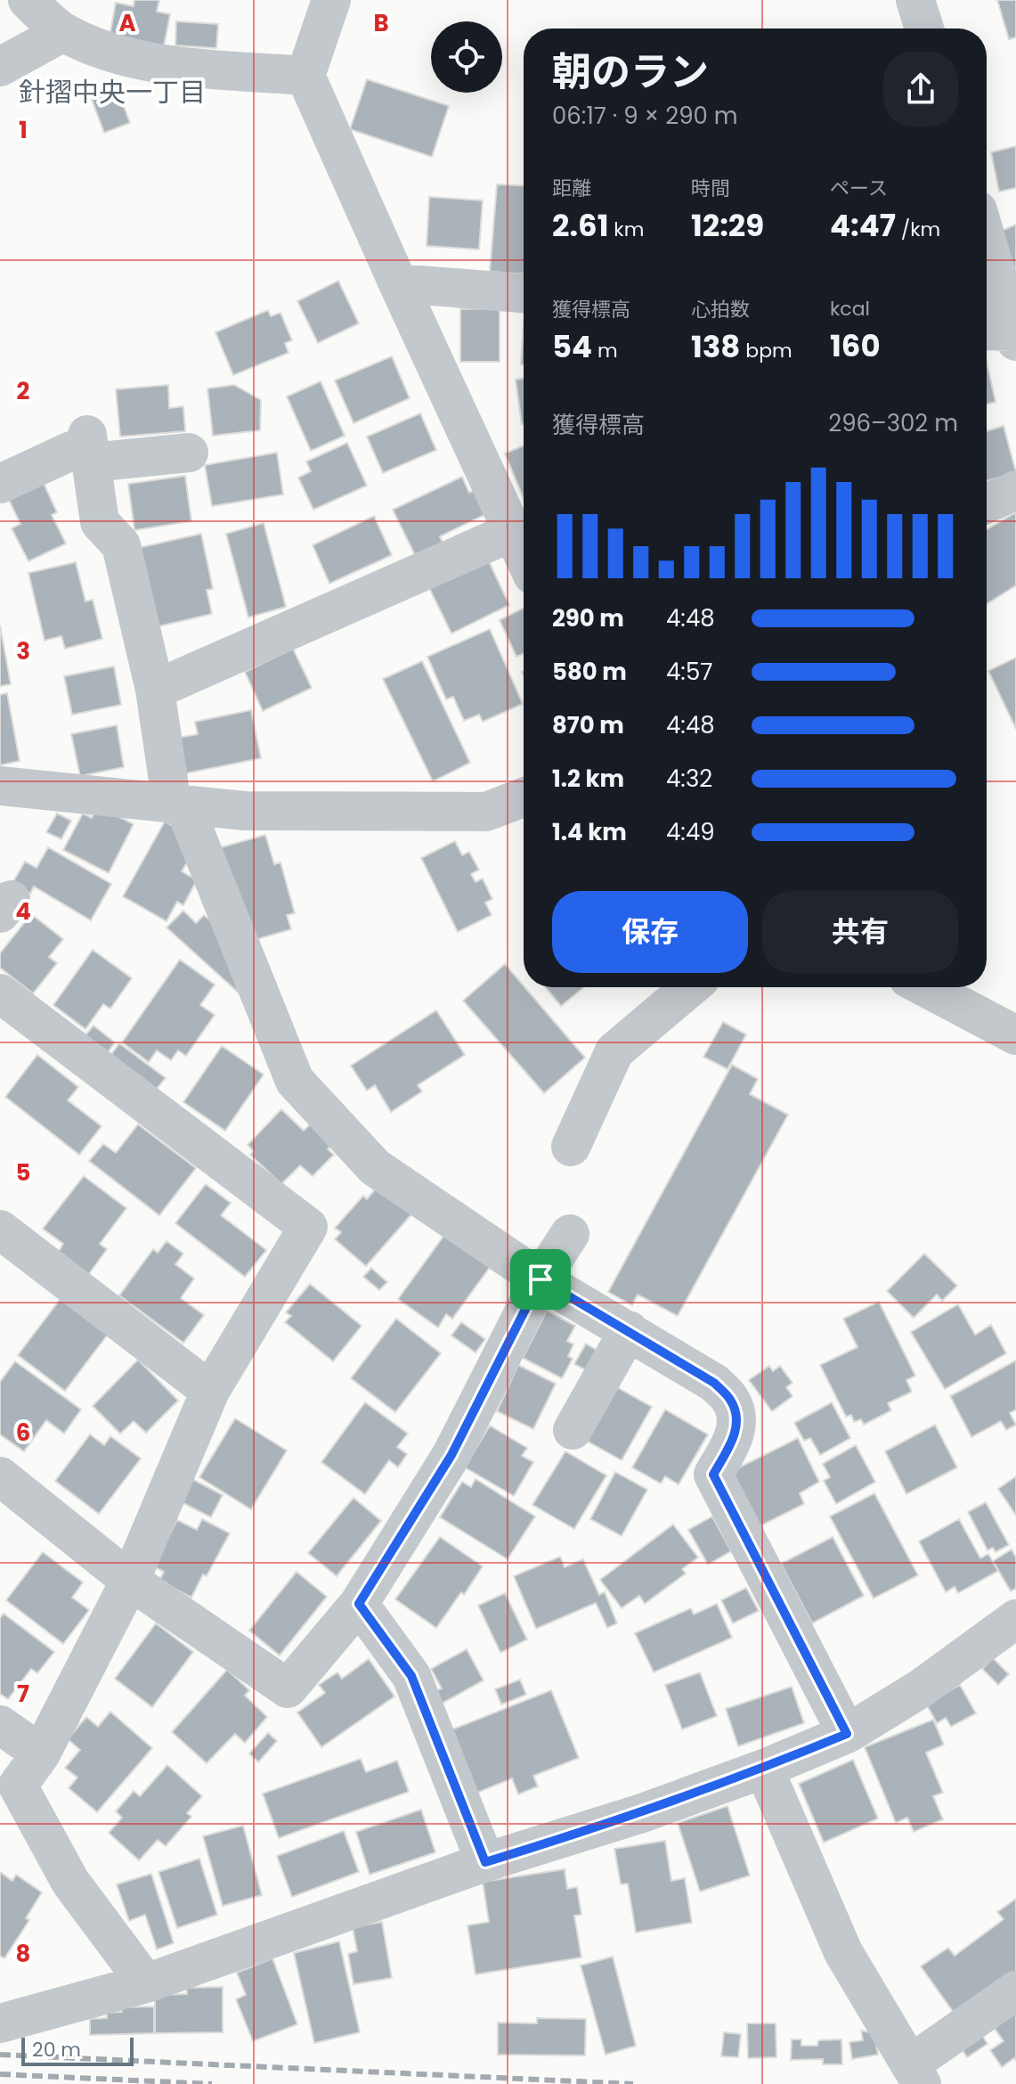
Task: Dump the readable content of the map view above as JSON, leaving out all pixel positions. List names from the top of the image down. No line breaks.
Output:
{"districts":["針摺中央一丁目"],"scale_bar":"20 m","page":{"heading":["朝のラン","06:17 · 9 × 290 m"],"stats":[["距離","2.61 km"],["時間","12:29"],["ペース","4:47 /km"],["獲得標高","54 m"],["心拍数","138 bpm"],["kcal","160"]],"chart":["獲得標高","296–302 m"],"list":[{"name":"290 m","note":"4:48"},{"name":"580 m","note":"4:57"},{"name":"870 m","note":"4:48"},{"name":"1.2 km","note":"4:32"},{"name":"1.4 km","note":"4:49"}],"buttons":["保存","共有"],"scale":"20 m"},"grid":{"columns":["A","B"],"rows":["1","2","3","4","5","6","7","8"]}}
